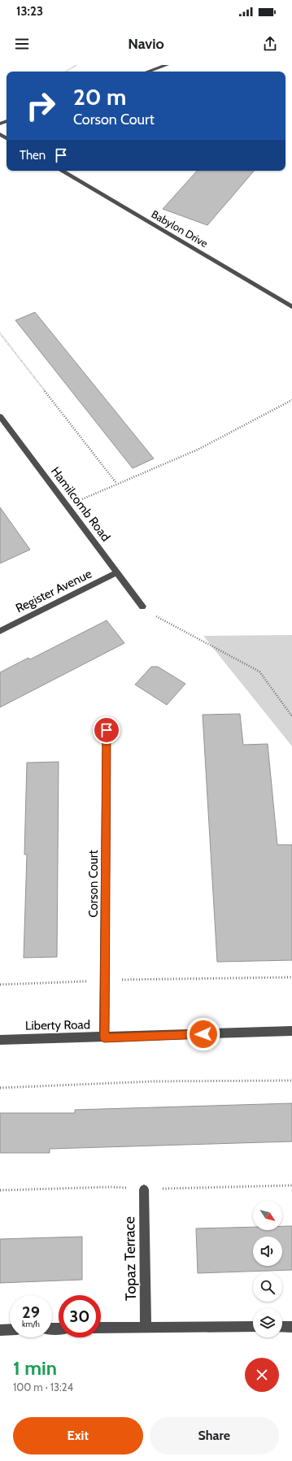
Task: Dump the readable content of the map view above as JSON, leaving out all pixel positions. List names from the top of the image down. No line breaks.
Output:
{"streets":{"street":["Babylon Drive","Hamilcomb Road","Register Avenue","Corson Court","Liberty Road","Topaz Terrace"]},"crossings":[["Hamilcomb Road","Register Avenue"],["Corson Court","Liberty Road"]],"north":"bottom right","page":{"status":"13:23","header":"Navio","turn":["20 m","Corson Court"],"then":"Then","speed":"29 km/h","limit":"30","heading":["1 min","100 m · 13:24"],"buttons":["Exit","Share"]}}
